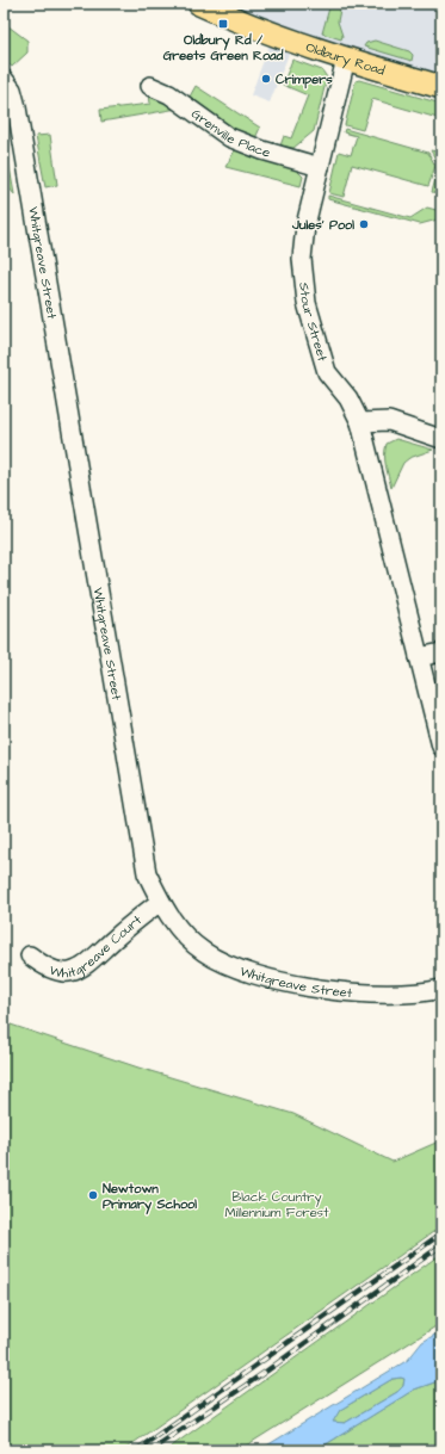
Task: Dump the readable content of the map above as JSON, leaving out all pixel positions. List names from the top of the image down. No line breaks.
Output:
{"streets":{"main road":["Oldbury Road"],"street":["Grenville Place","Whitgreave Street","Stour Street","Whitgreave Court"]},"crossings":[["Oldbury Road","Stour Street"],["Grenville Place","Stour Street"],["Whitgreave Street","Whitgreave Court"]],"parks":["Black Country Millennium Forest"],"places":{"transit":["Oldbury Rd / Greets Green Road"],"other":["Crimpers","Jules' Pool","Newtown Primary School"]}}
